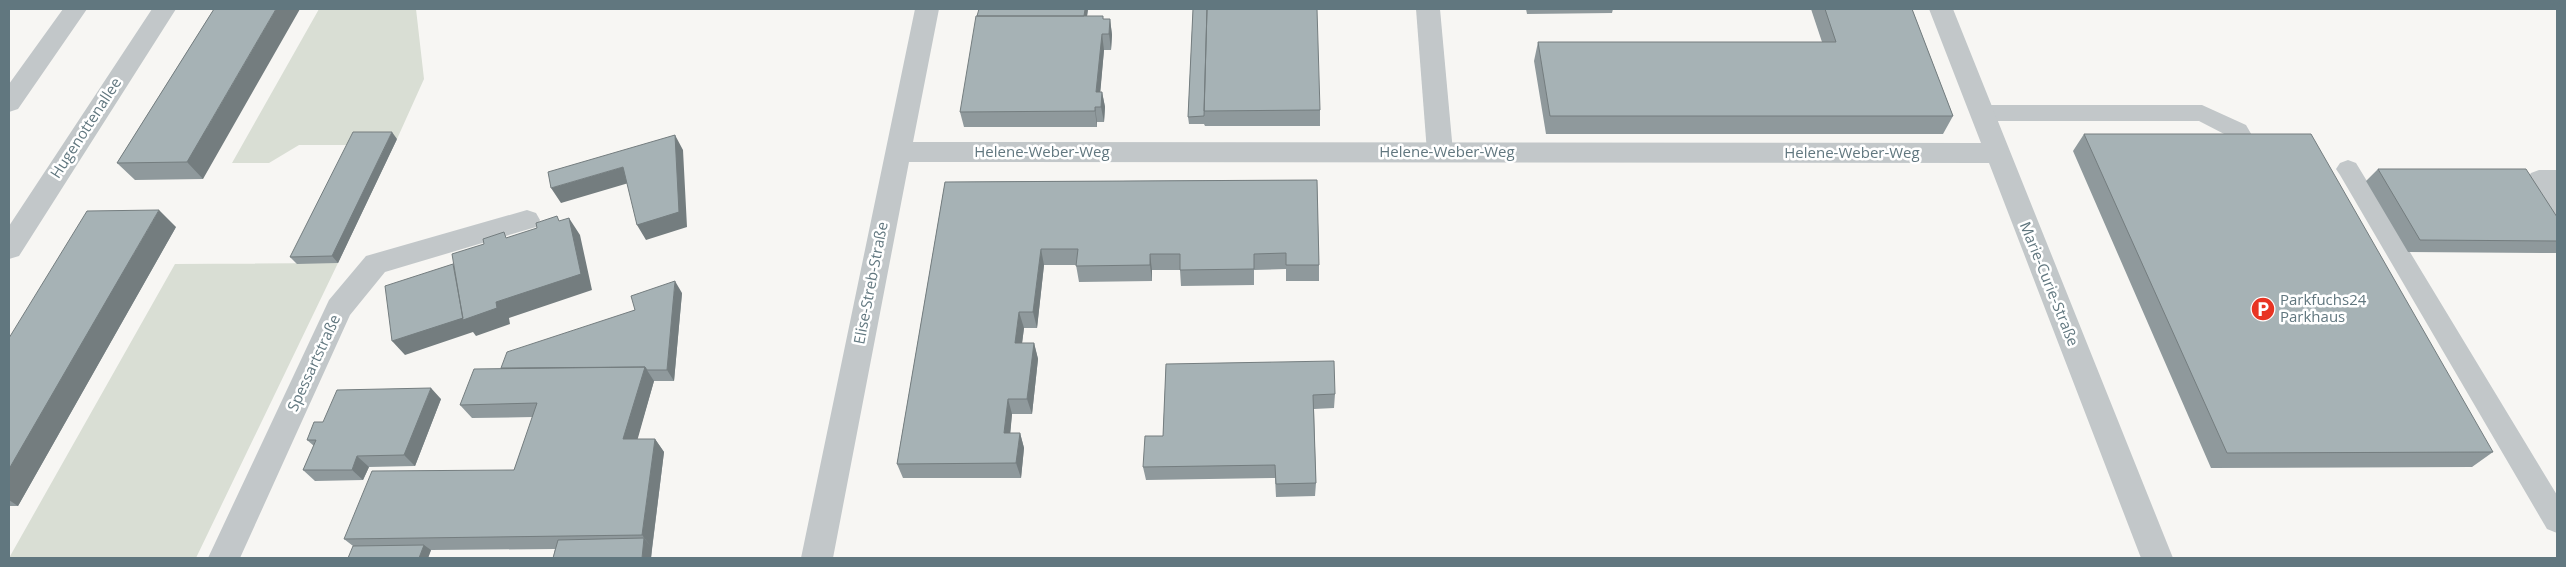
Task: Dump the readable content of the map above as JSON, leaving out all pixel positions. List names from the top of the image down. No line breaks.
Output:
{"streets":{"street":["Hugenottenallee","Helene-Weber-Weg","Elise-Streb-Straße","Marie-Curie-Straße","Spessartstraße"]},"crossings":[["Helene-Weber-Weg","Elise-Streb-Straße"],["Helene-Weber-Weg","Marie-Curie-Straße"]],"places":{"parking":["Parkfuchs24 Parkhaus"]}}
